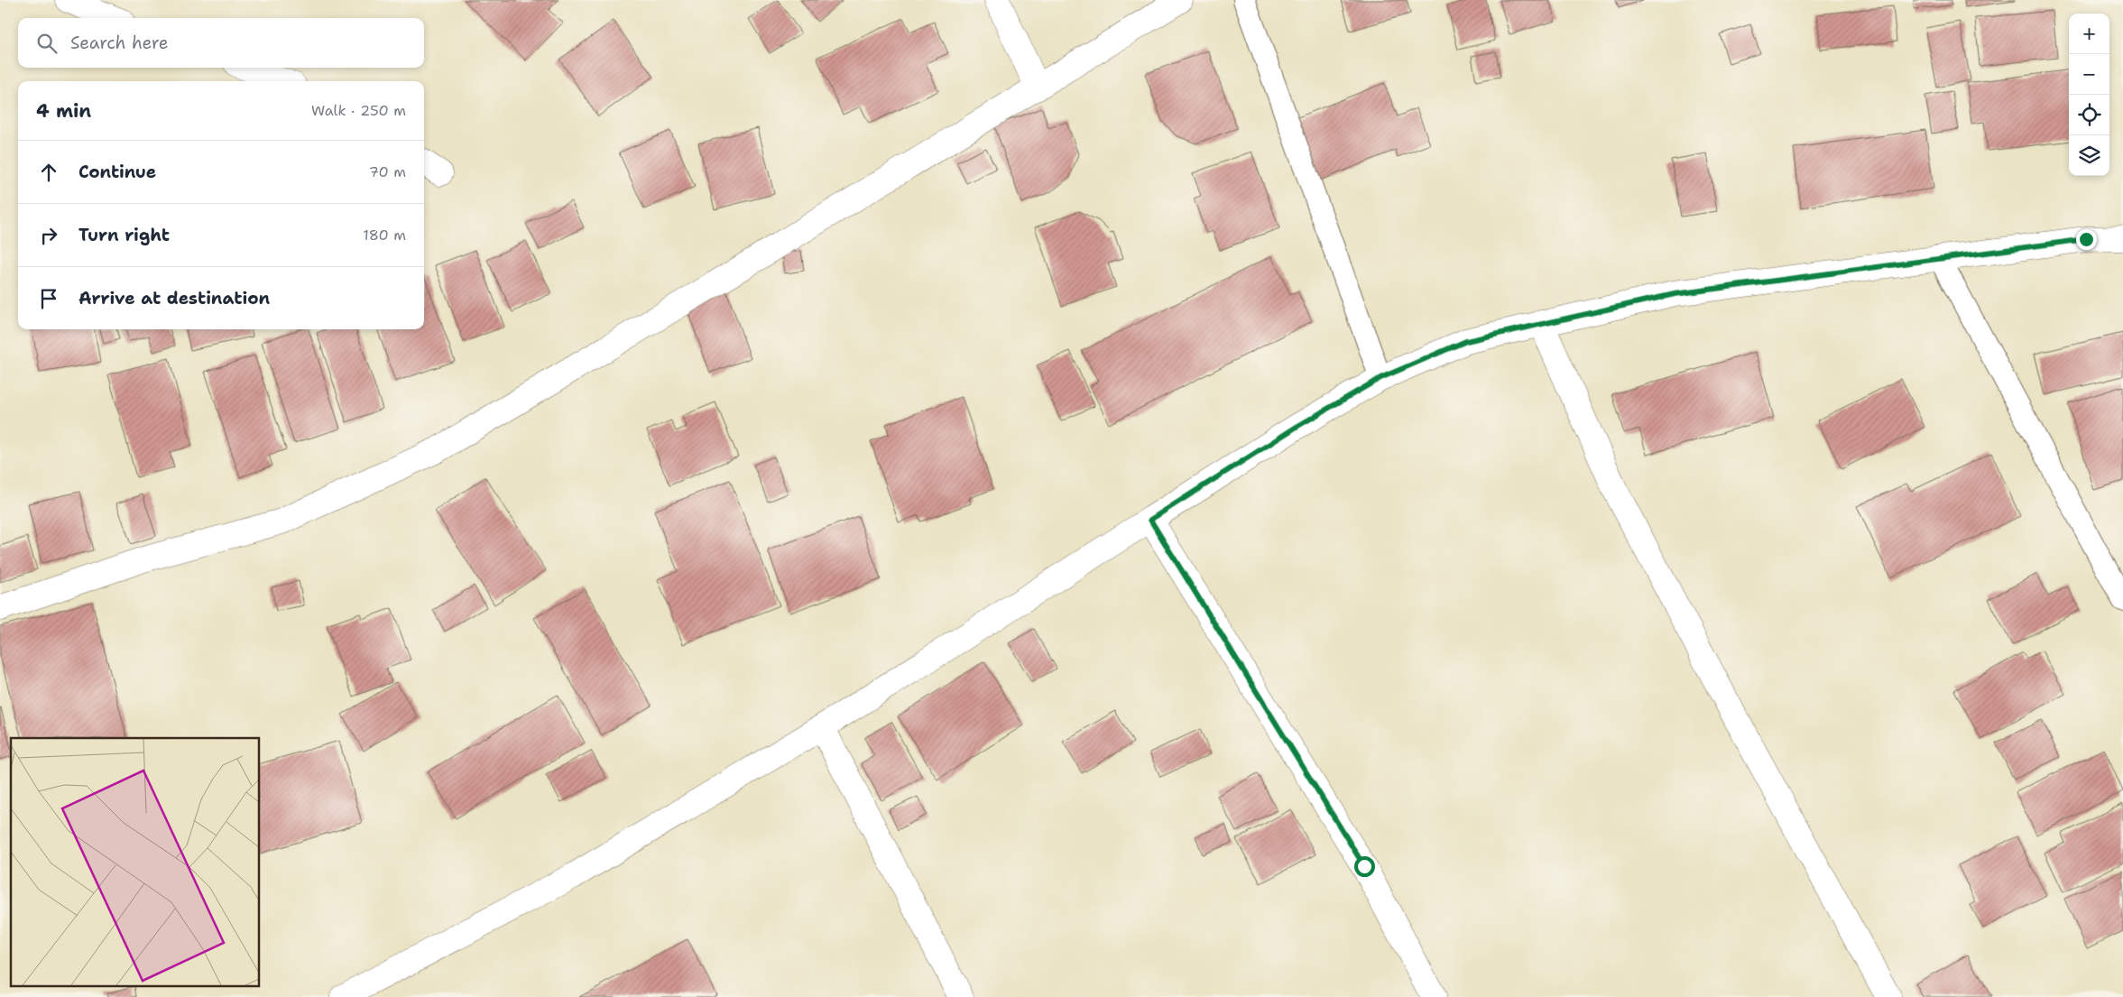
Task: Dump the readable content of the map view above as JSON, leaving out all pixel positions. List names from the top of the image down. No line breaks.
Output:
{"page":{"map_buttons":["+","−"],"search":"Search here","heading":["4 min","Walk · 250 m"],"list":[["Continue","70 m"],["Turn right","180 m"],"Arrive at destination"]}}
